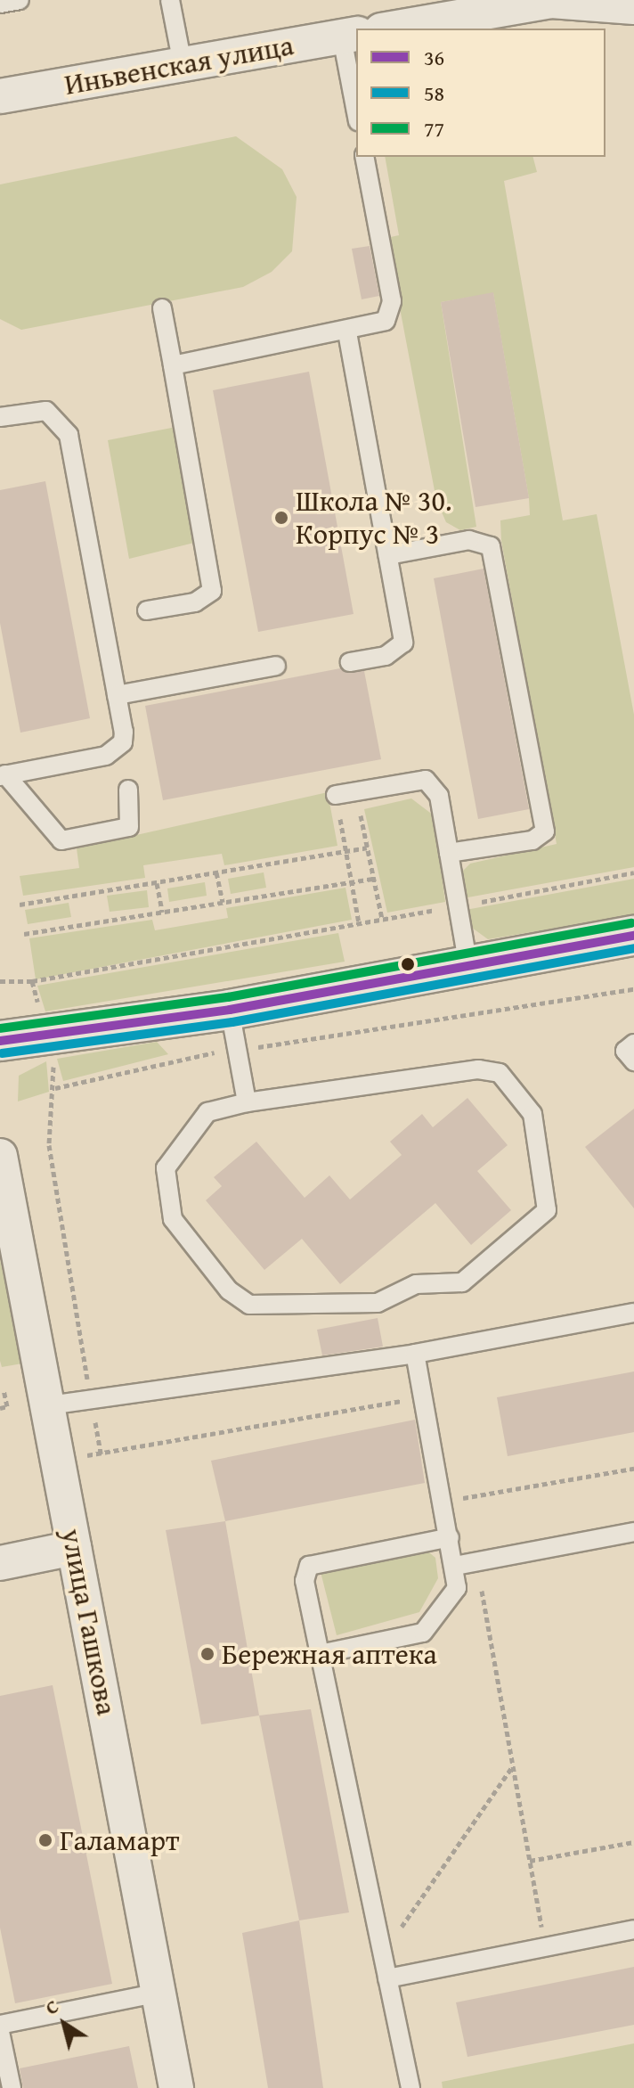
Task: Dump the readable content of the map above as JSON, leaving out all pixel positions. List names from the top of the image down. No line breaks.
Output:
{"streets":{"street":["Иньвенская улица","улица Гашкова"]},"places":["Школа № 30. Корпус № 3","Бережная аптека","Галамарт"],"lines":["transit line 77","transit line 36","transit line 58"],"legend":["36","58","77"],"north":"top left"}
